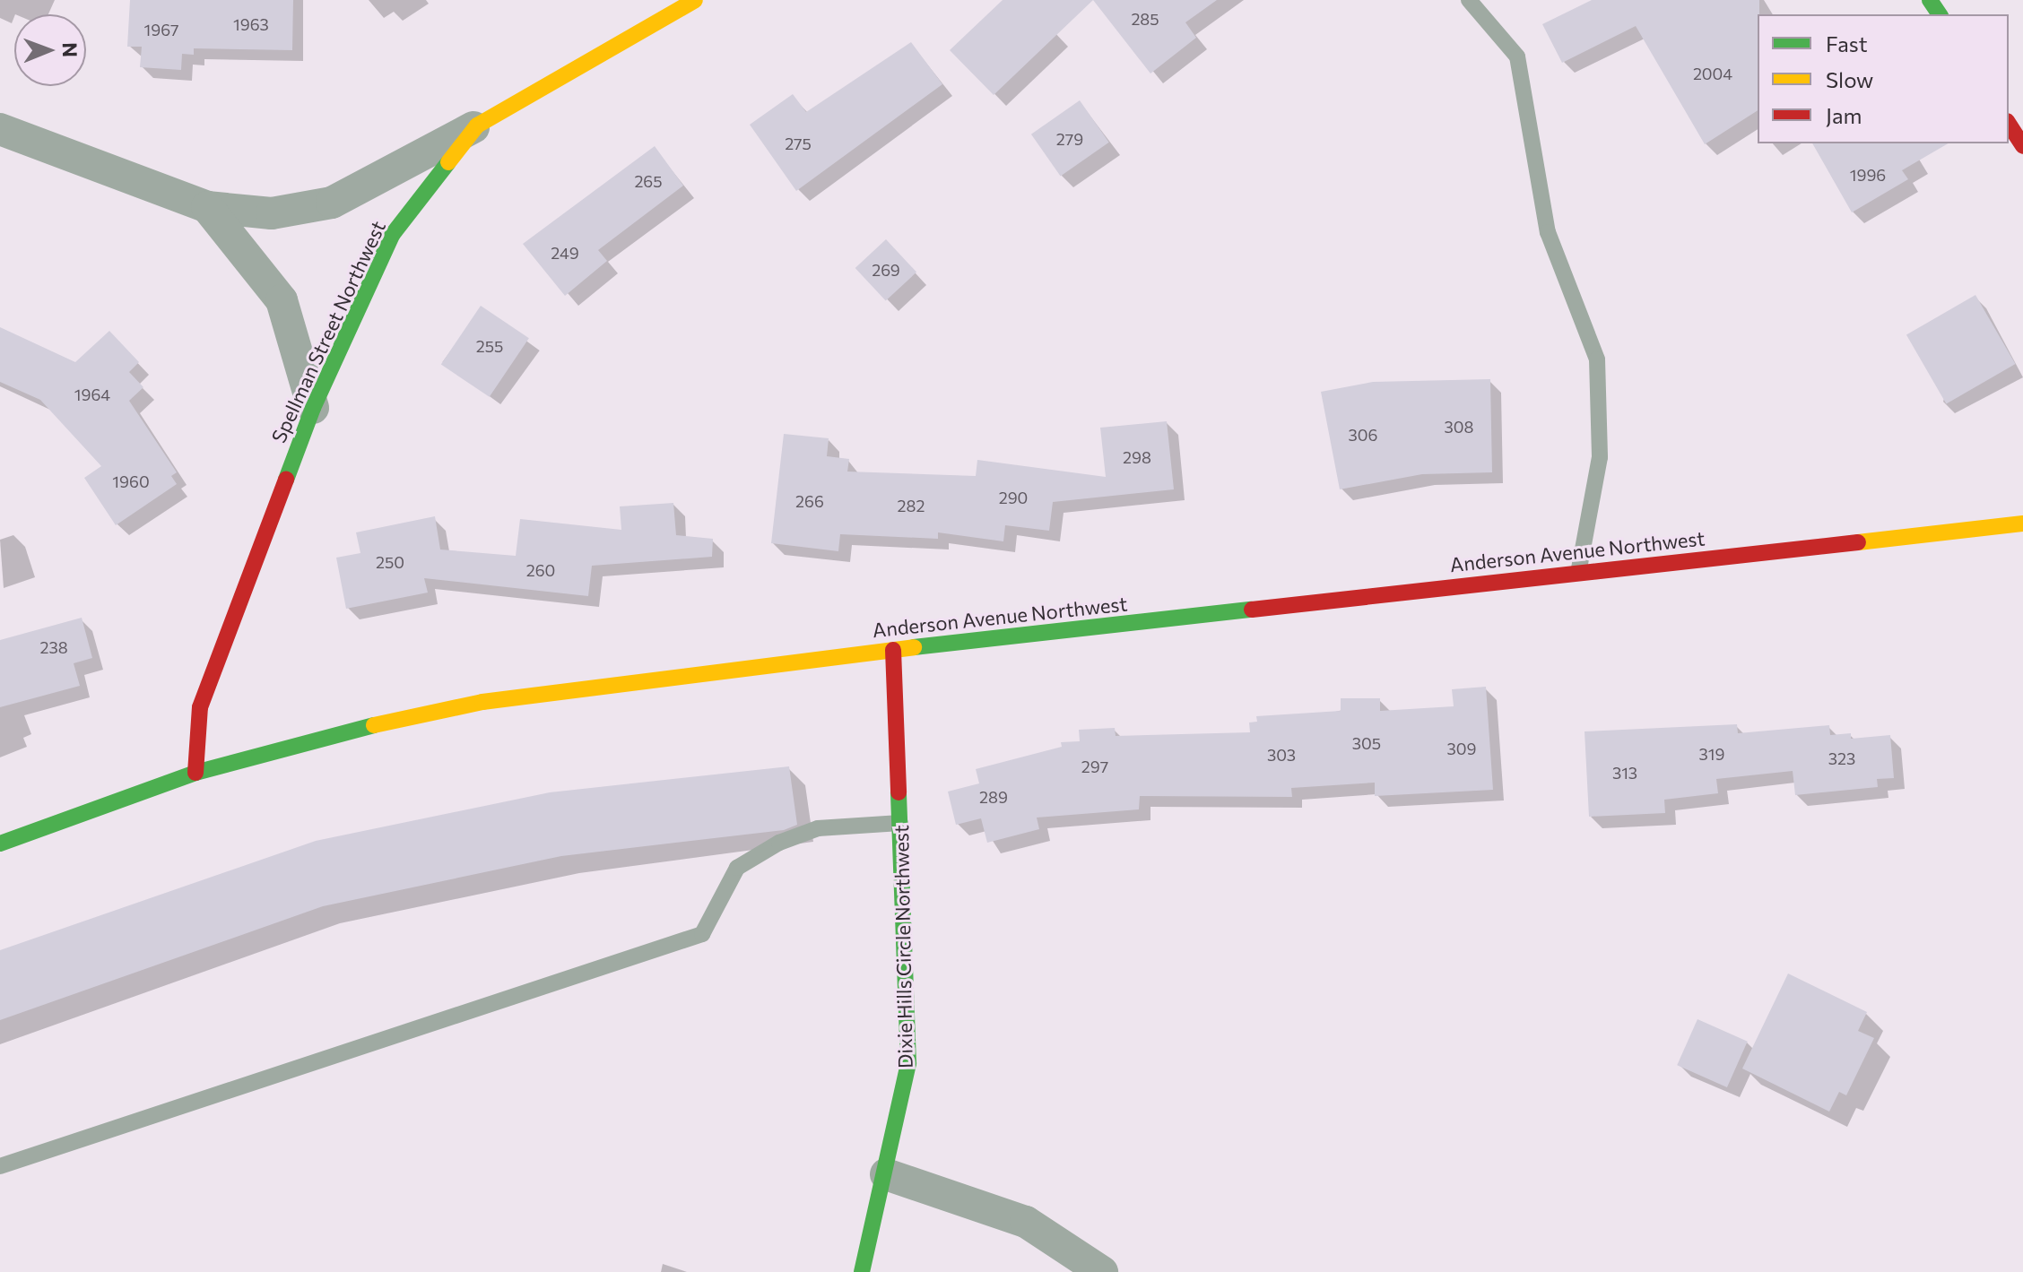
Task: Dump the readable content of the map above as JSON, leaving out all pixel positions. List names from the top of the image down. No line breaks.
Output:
{"streets":{"street":["Spellman Street Northwest","Anderson Avenue Northwest","Dixie Hills Circle Northwest"]},"crossings":[["Spellman Street Northwest","Anderson Avenue Northwest"],["Anderson Avenue Northwest","Dixie Hills Circle Northwest"]],"house_numbers":["285","1963","1967","2004","279","275","1996","265","249","269","255","1964","308","306","298","1960","290","266","282","250","260","238","305","309","319","303","323","297","313","289"],"legend":["Fast","Slow","Jam"],"north":"right"}
